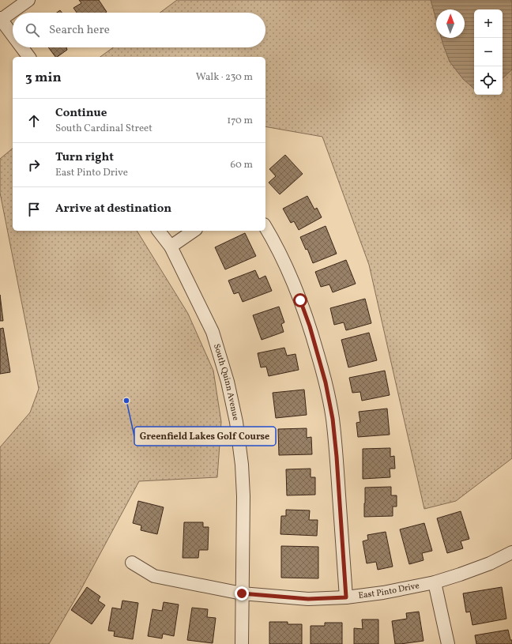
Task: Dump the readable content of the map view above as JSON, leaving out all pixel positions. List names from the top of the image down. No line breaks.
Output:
{"streets":{"street":["South Quinn Avenue","East Pinto Drive"]},"crossings":[["South Quinn Avenue","East Pinto Drive"]],"places":["Greenfield Lakes Golf Course"],"north":"top","page":{"map_buttons":["+","−"],"search":"Search here","heading":["3 min","Walk · 230 m"],"list":[["Continue","South Cardinal Street","170 m"],["Turn right","East Pinto Drive","60 m"],"Arrive at destination"]}}
